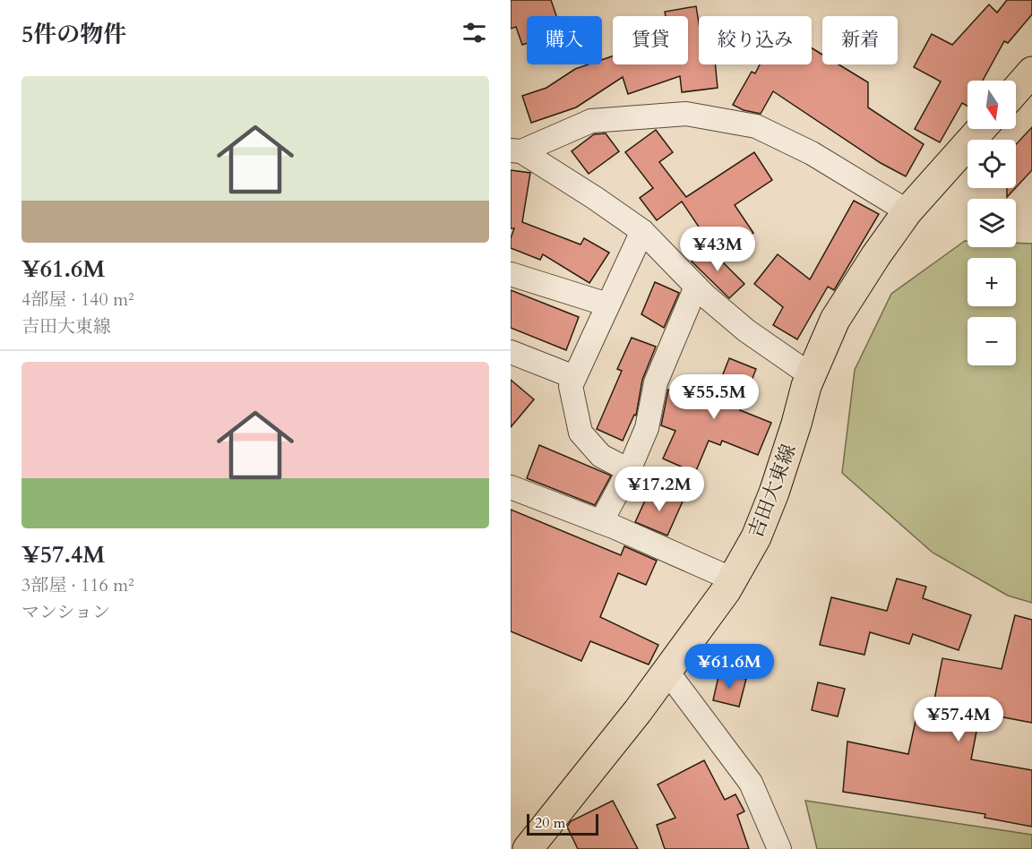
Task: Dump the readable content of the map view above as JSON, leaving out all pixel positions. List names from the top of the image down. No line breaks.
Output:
{"streets":{"main road":["吉田大東線"]},"scale_bar":"20 m","north":"bottom","page":{"heading":"5件の物件","chip":["購入","賃貸","絞り込み","新着"],"list":[{"name":"¥61.6M","note":"4部屋 · 140 m² · 吉田大東線"},{"name":"¥57.4M","note":"3部屋 · 116 m² · マンション"}],"map_buttons":["+","−"],"price":["¥43M","¥55.5M","¥17.2M","¥61.6M","¥57.4M"],"scale":"20 m"}}
